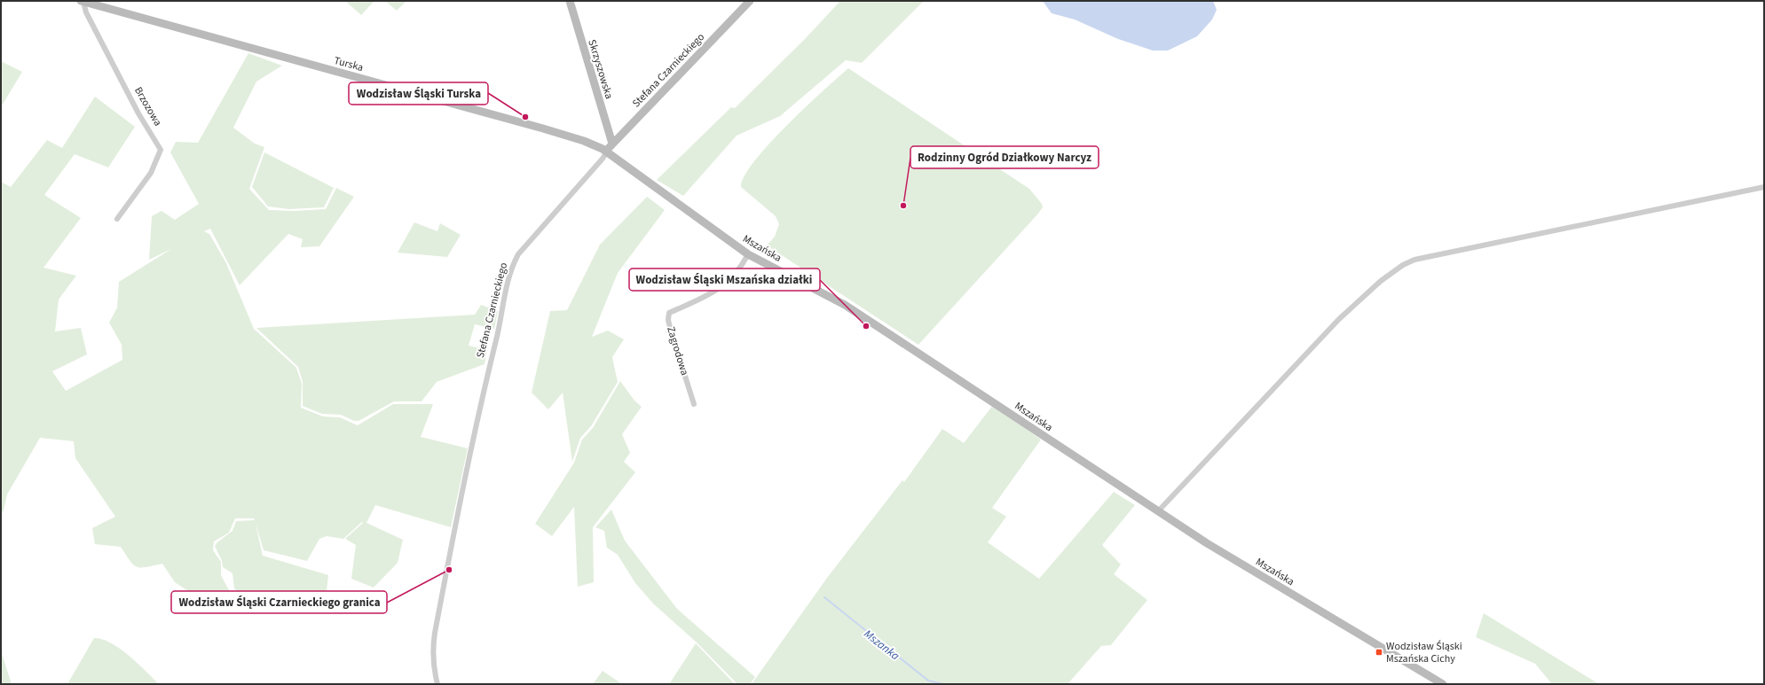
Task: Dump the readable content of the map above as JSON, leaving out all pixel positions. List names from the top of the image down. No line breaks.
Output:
{"streets":{"street":["Turska","Skrzyszowska","Stefana Czarnieckiego","Brzozowa","Mszańska","Zagrodowa"]},"crossings":[["Turska","Stefana Czarnieckiego"],["Turska","Brzozowa"],["Turska","Mszańska"],["Skrzyszowska","Stefana Czarnieckiego"],["Mszańska","Zagrodowa"]],"water":["Mszanka"],"places":{"other":["Wodzisław Śląski Turska","Rodzinny Ogród Działkowy Narcyz","Wodzisław Śląski Mszańska działki","Wodzisław Śląski Czarnieckiego granica"],"transit":["Wodzisław Śląski Mszańska Cichy"]}}
